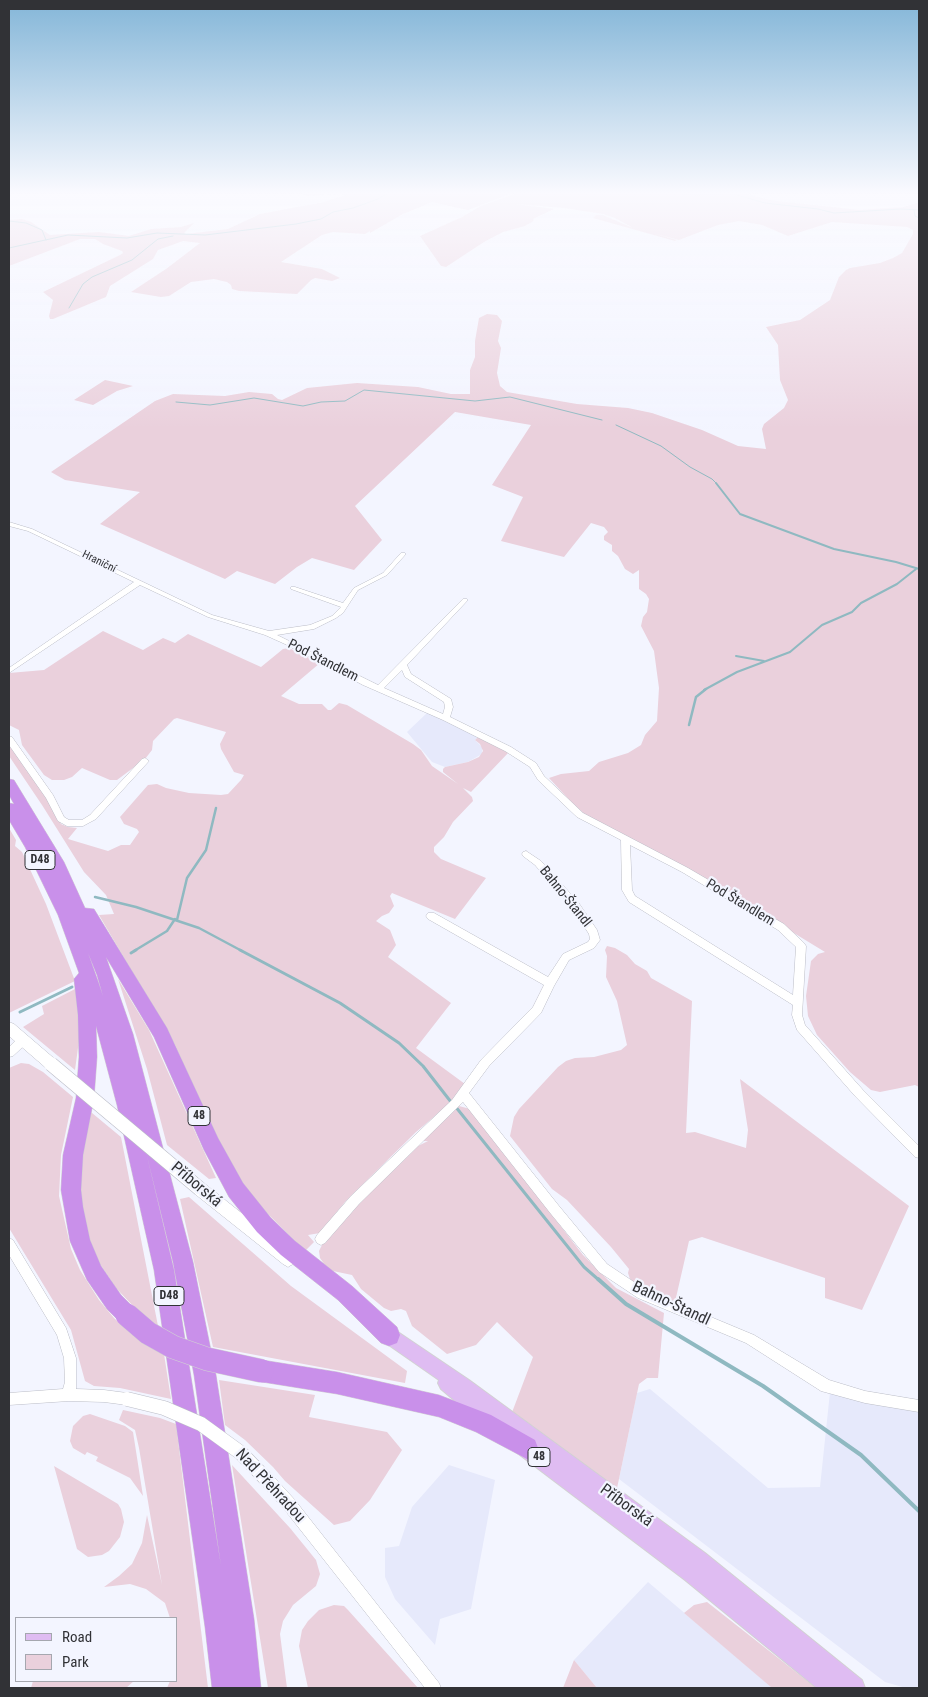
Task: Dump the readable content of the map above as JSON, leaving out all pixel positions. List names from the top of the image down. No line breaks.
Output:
{"streets":{"highway":["D48","48"],"main road":["Příborská"],"street":["Hraniční","Pod Štandlem","Bahno-Štandl","Nad Přehradou"]},"crossings":[["Hraniční","Pod Štandlem"],["D48","48"],["48","Příborská"]],"legend":["Road","Park"]}
